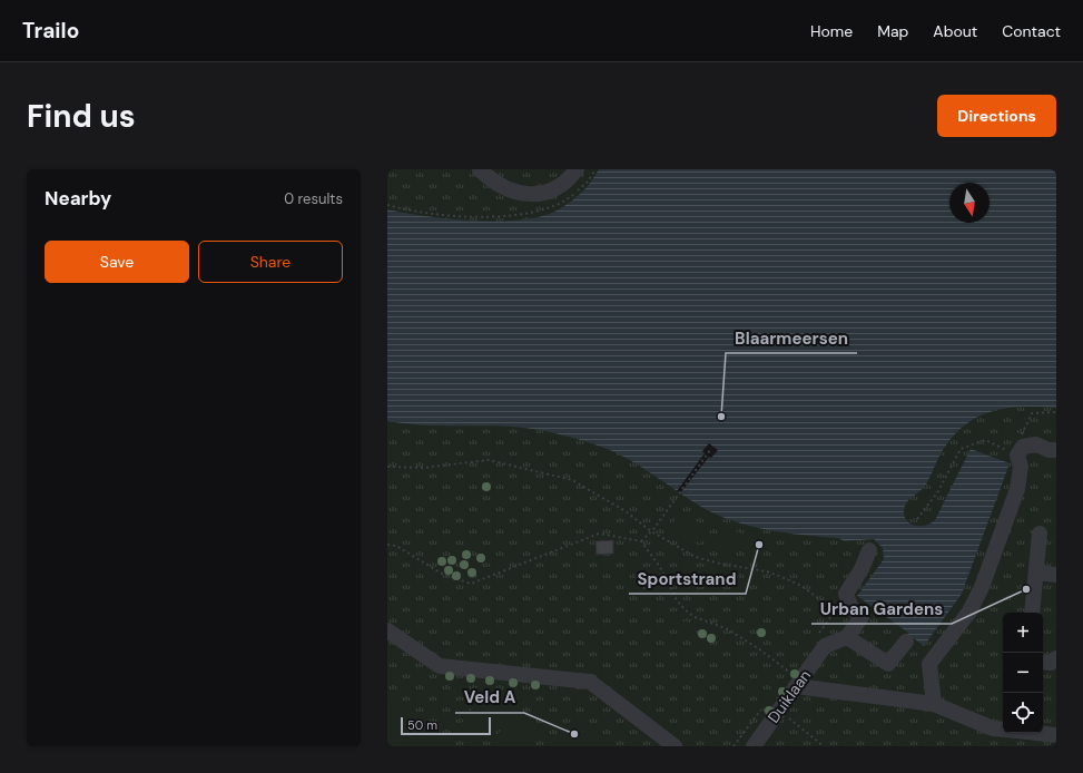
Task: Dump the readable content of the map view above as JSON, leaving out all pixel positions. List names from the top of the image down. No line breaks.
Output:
{"streets":{"street":["Duiklaan"]},"places":["Blaarmeersen","Sportstrand","Urban Gardens","Veld A"],"scale_bar":"50 m","north":"bottom","page":{"header":"Trailo","nav":["Home","Map","About","Contact"],"buttons":["Directions",["Save","Share"]],"title":"Find us","heading":["Nearby","0 results"],"map_buttons":["+","−"],"scale":"50 m"}}
